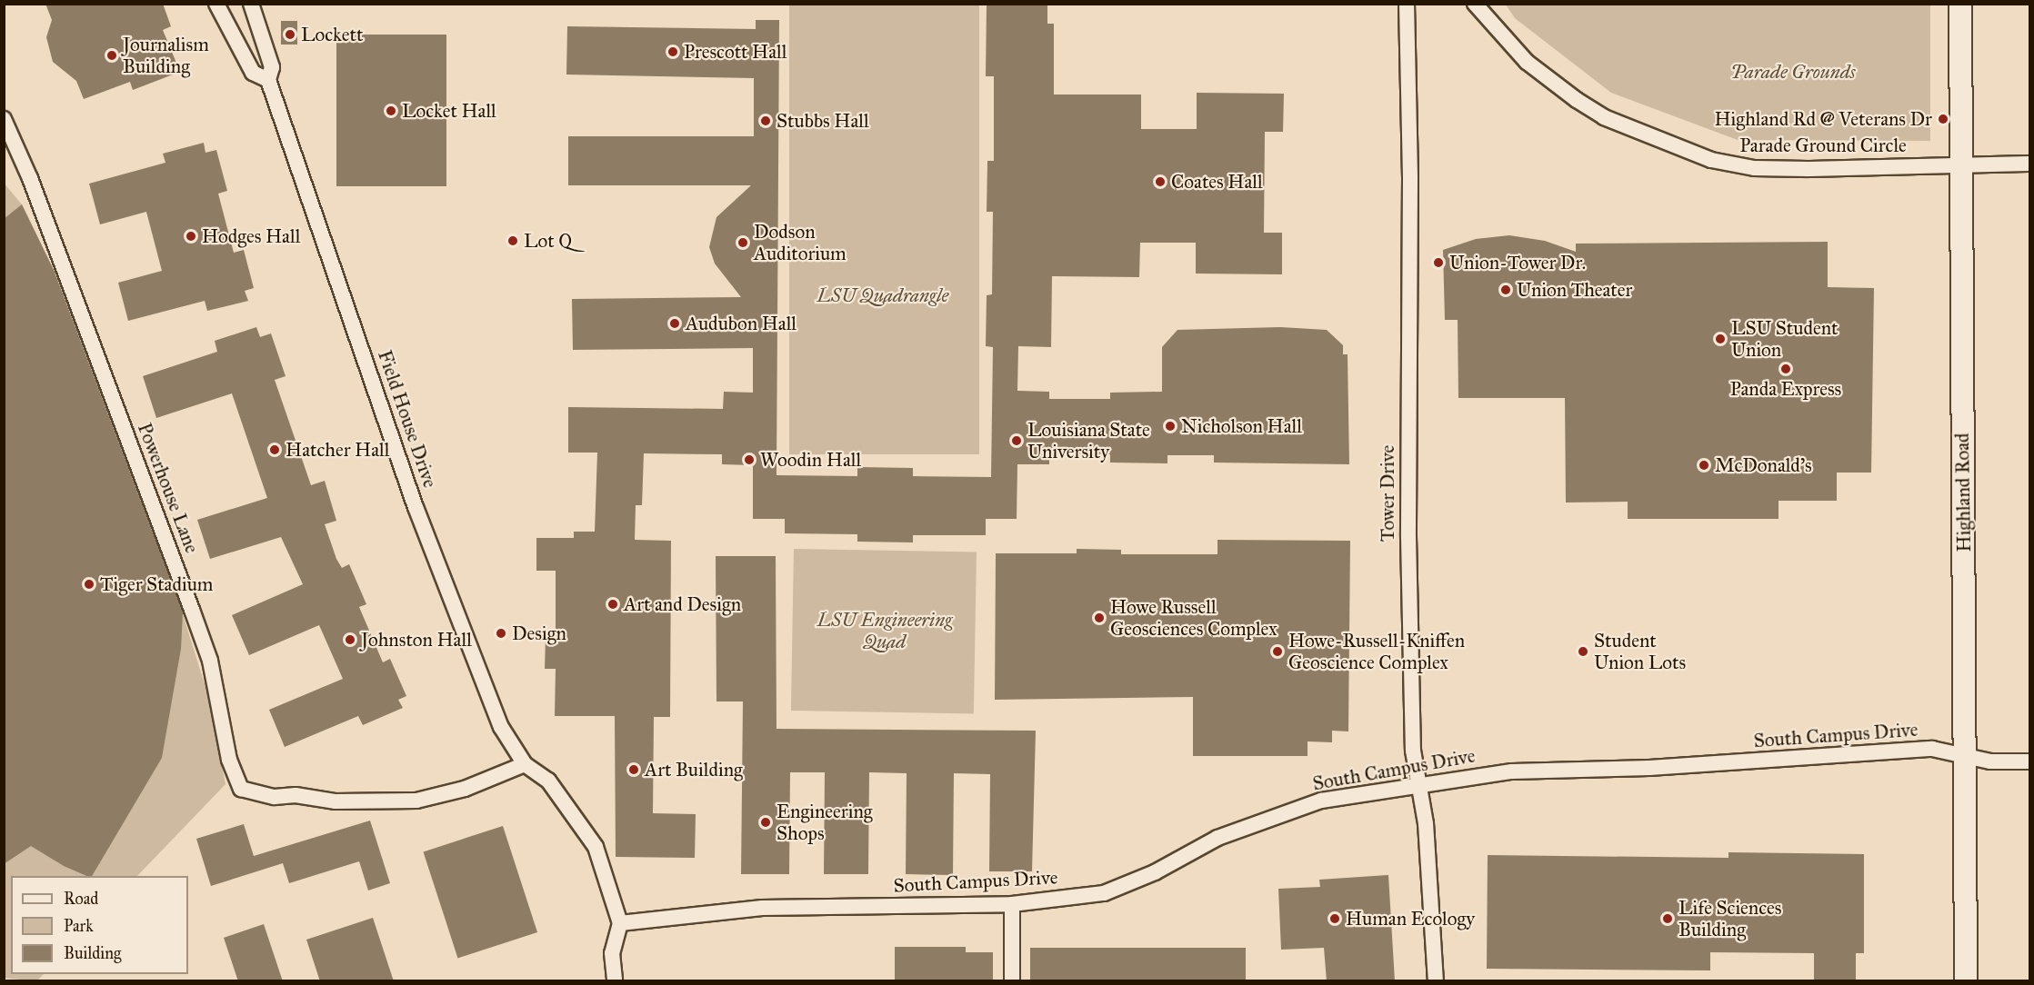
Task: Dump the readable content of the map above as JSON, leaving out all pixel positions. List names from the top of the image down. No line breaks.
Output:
{"streets":{"street":["Parade Ground Circle","Field House Drive","Powerhouse Lane","Highland Road","Tower Drive","South Campus Drive"]},"crossings":[["Parade Ground Circle","Highland Road"],["Field House Drive","Powerhouse Lane"],["Highland Road","South Campus Drive"],["Tower Drive","South Campus Drive"]],"parks":["Parade Grounds","LSU Quadrangle","LSU Engineering Quad"],"places":["Lockett","Prescott Hall","Journalism Building","Locket Hall","Highland Rd @ Veterans Dr","Stubbs Hall","Coates Hall","Hodges Hall","Lot Q","Dodson Auditorium","Union-Tower Dr.","Union Theater","Audubon Hall","LSU Student Union","Panda Express","Nicholson Hall","Louisiana State University","Hatcher Hall","Woodin Hall","McDonald's","Tiger Stadium","Art and Design","Howe Russell Geosciences Complex","Design","Johnston Hall","Howe-Russell-Kniffen Geoscience Complex","Student Union Lots","Art Building","Engineering Shops","Human Ecology","Life Sciences Building"],"legend":["Road","Park","Building"]}
